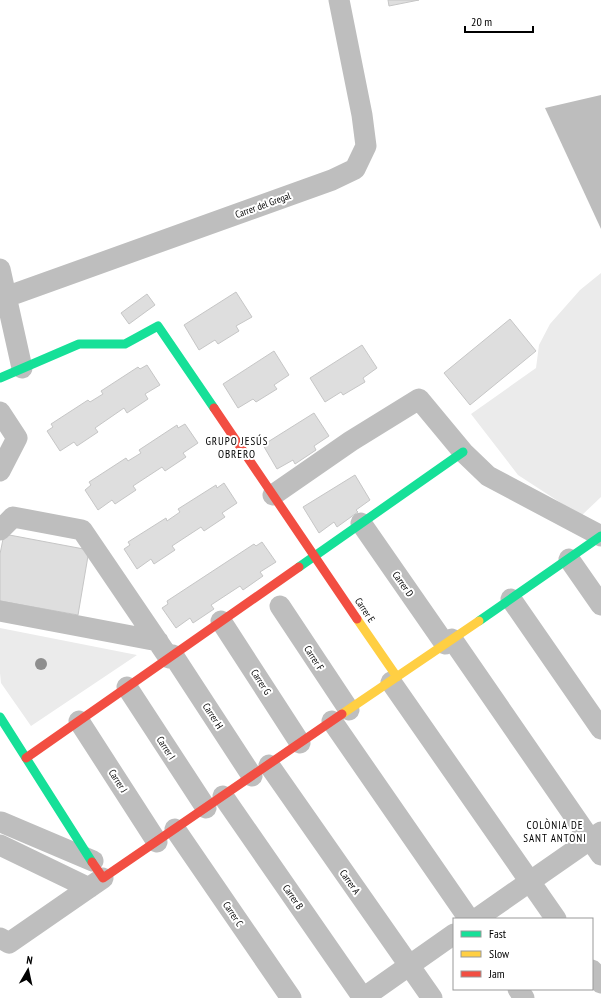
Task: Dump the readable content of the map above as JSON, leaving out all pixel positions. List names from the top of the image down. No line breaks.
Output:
{"streets":{"street":["Carrer del Gregal","Carrer D","Carrer E","Carrer F","Carrer G","Carrer H","Carrer I","Carrer J","Carrer A","Carrer B","Carrer C"]},"crossings":[["Carrer H","Carrer A"]],"districts":["GRUPO JESÚS OBRERO","COLÒNIA DE SANT ANTONI"],"legend":["Fast","Slow","Jam"],"scale_bar":"20 m","north":"top"}
